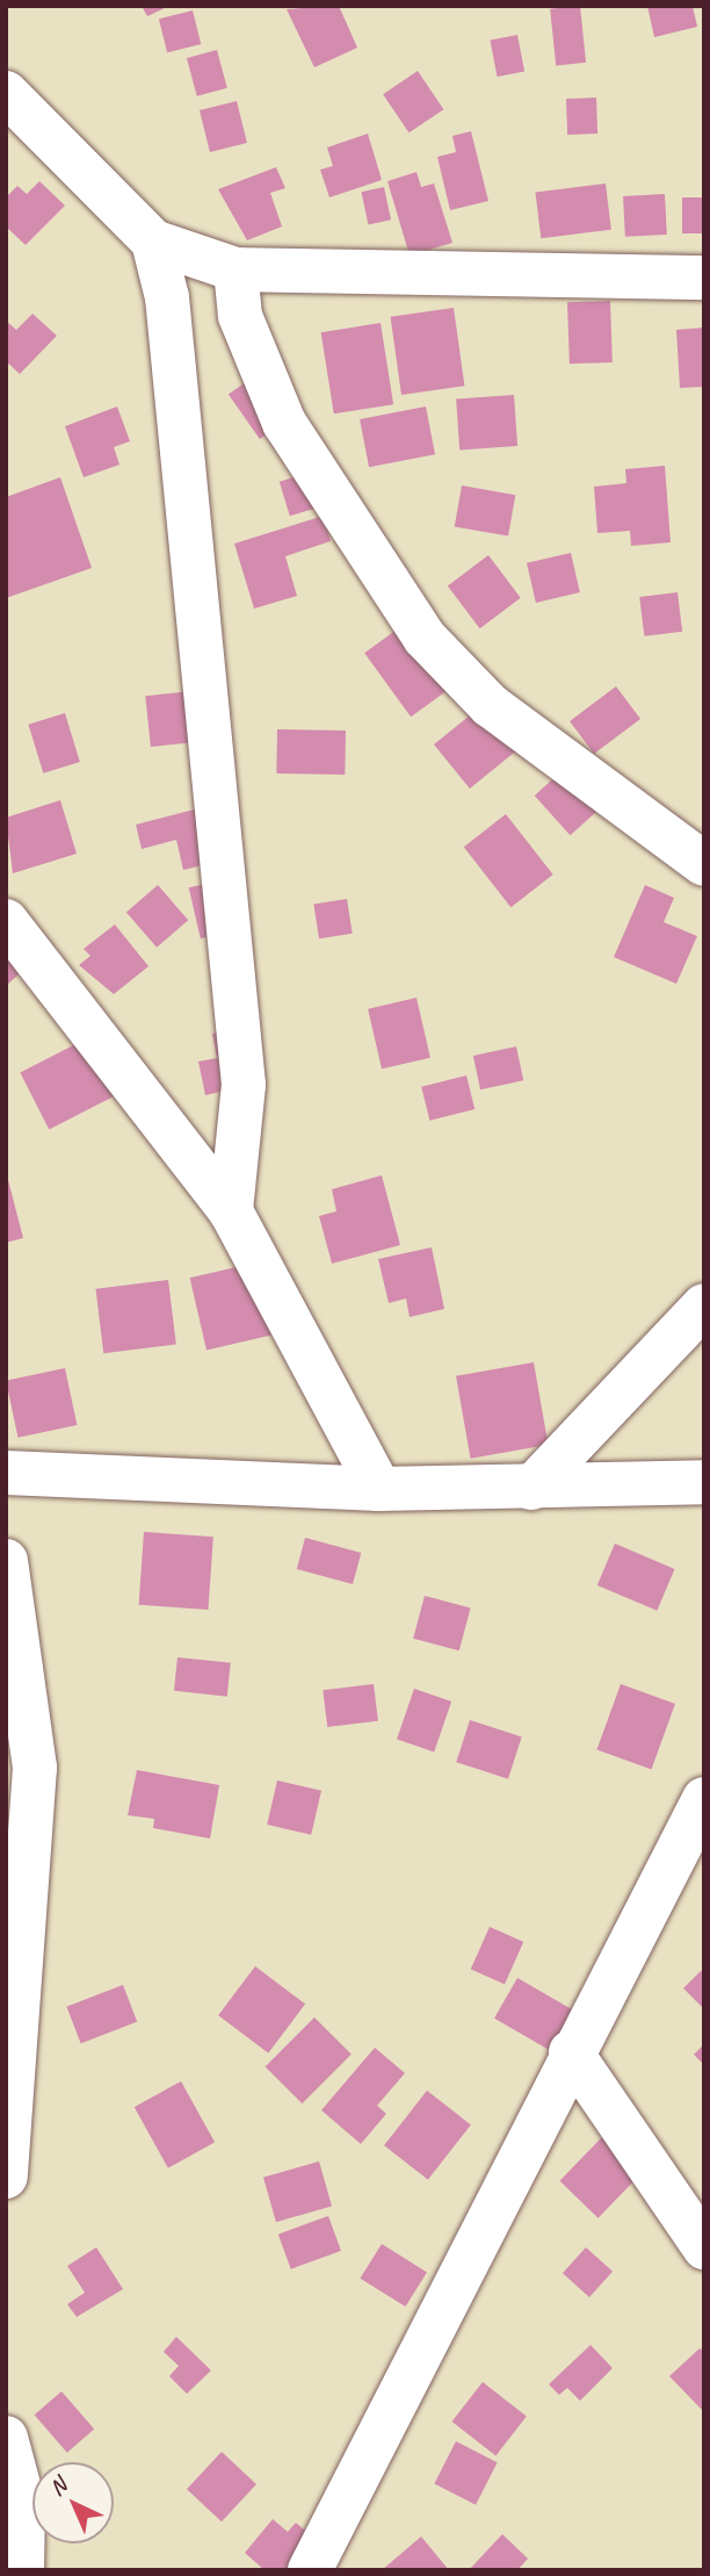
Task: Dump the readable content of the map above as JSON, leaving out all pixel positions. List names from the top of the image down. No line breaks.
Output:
{"north":"top left"}
